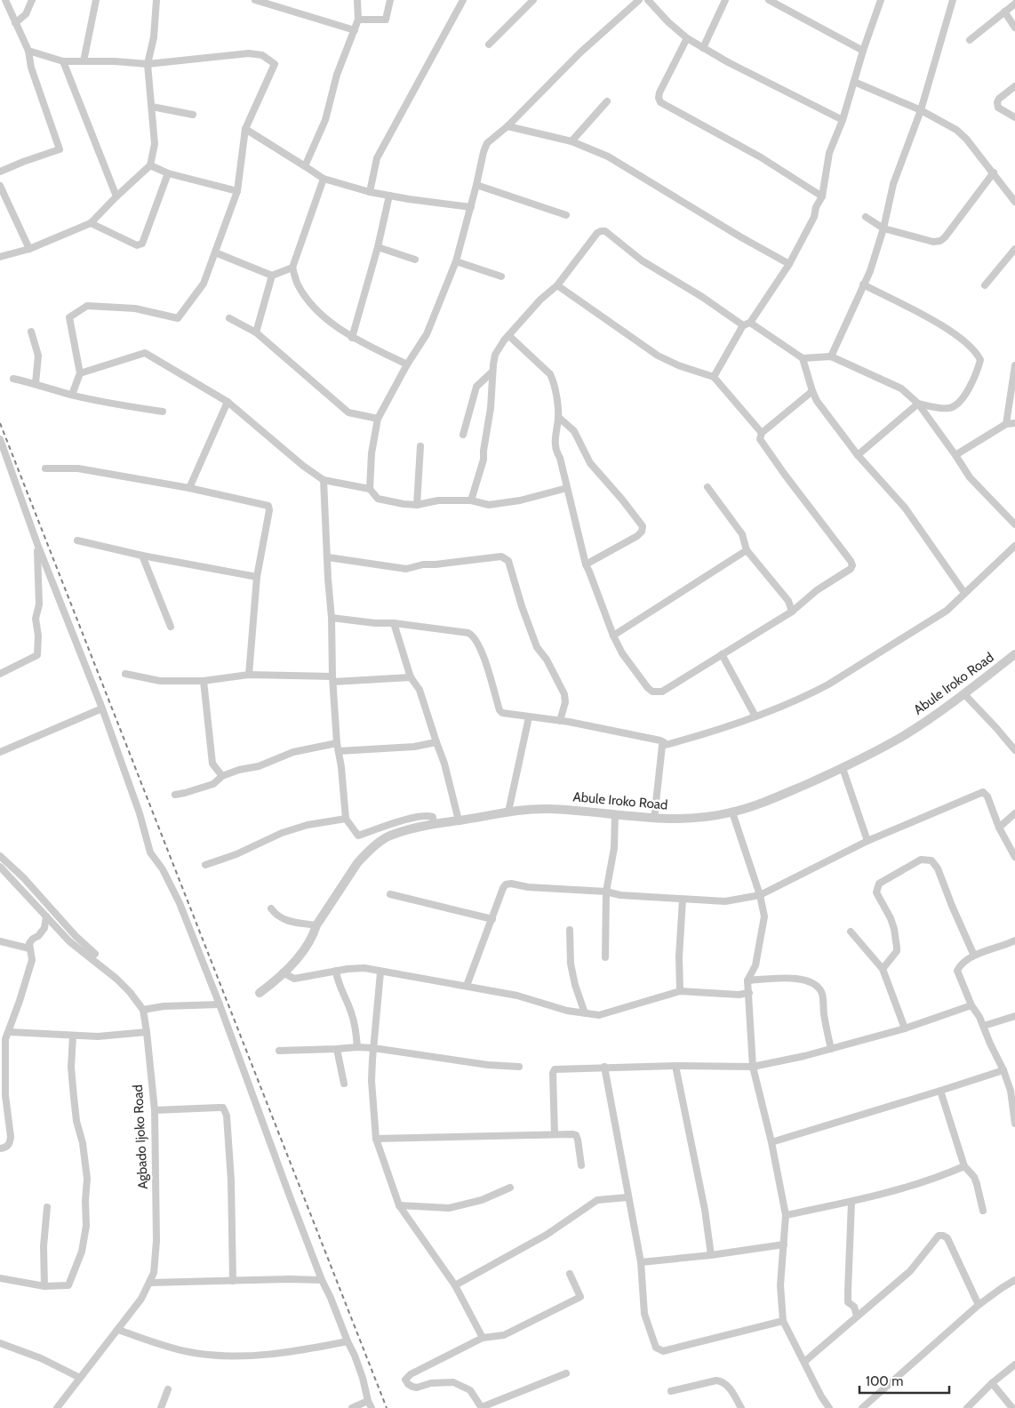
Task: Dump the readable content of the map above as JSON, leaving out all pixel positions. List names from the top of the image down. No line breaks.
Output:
{"streets":{"street":["Abule Iroko Road","Agbado Ijoko Road"]},"scale_bar":"100 m"}
